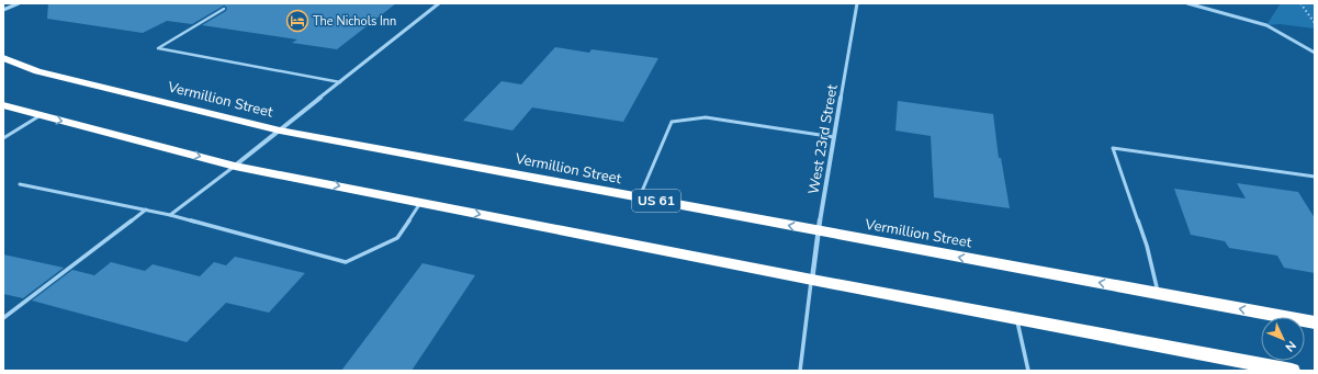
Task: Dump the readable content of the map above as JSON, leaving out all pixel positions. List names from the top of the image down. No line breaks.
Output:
{"streets":{"highway":["Vermillion Street","US 61"],"street":["West 23rd Street"]},"crossings":[["Vermillion Street","West 23rd Street"]],"places":{"hotel":["The Nichols Inn"]},"north":"bottom right"}
